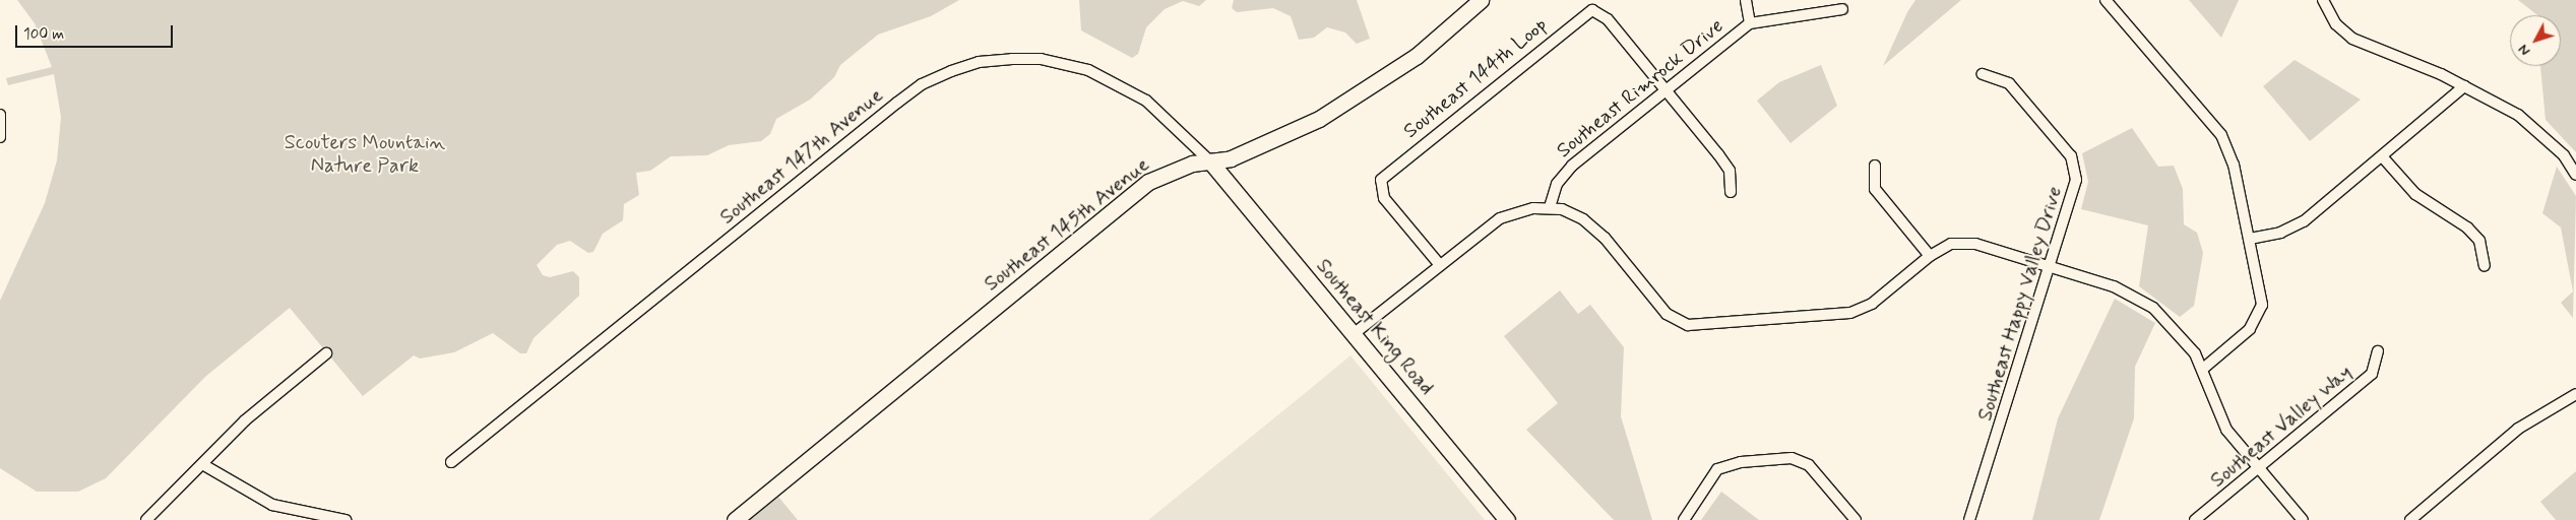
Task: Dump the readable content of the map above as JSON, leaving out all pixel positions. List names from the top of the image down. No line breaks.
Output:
{"streets":{"main road":["Southeast 145th Avenue","Southeast King Road"],"street":["Southeast 144th Loop","Southeast Rimrock Drive","Southeast 147th Avenue","Southeast Happy Valley Drive","Southeast Valley Way"]},"crossings":[["Southeast 144th Loop","Southeast Rimrock Drive"],["Southeast 147th Avenue","Southeast 145th Avenue"],["Southeast 147th Avenue","Southeast King Road"],["Southeast 145th Avenue","Southeast King Road"]],"parks":["Scouters Mountain Nature Park"],"scale_bar":"100 m","north":"bottom left"}
